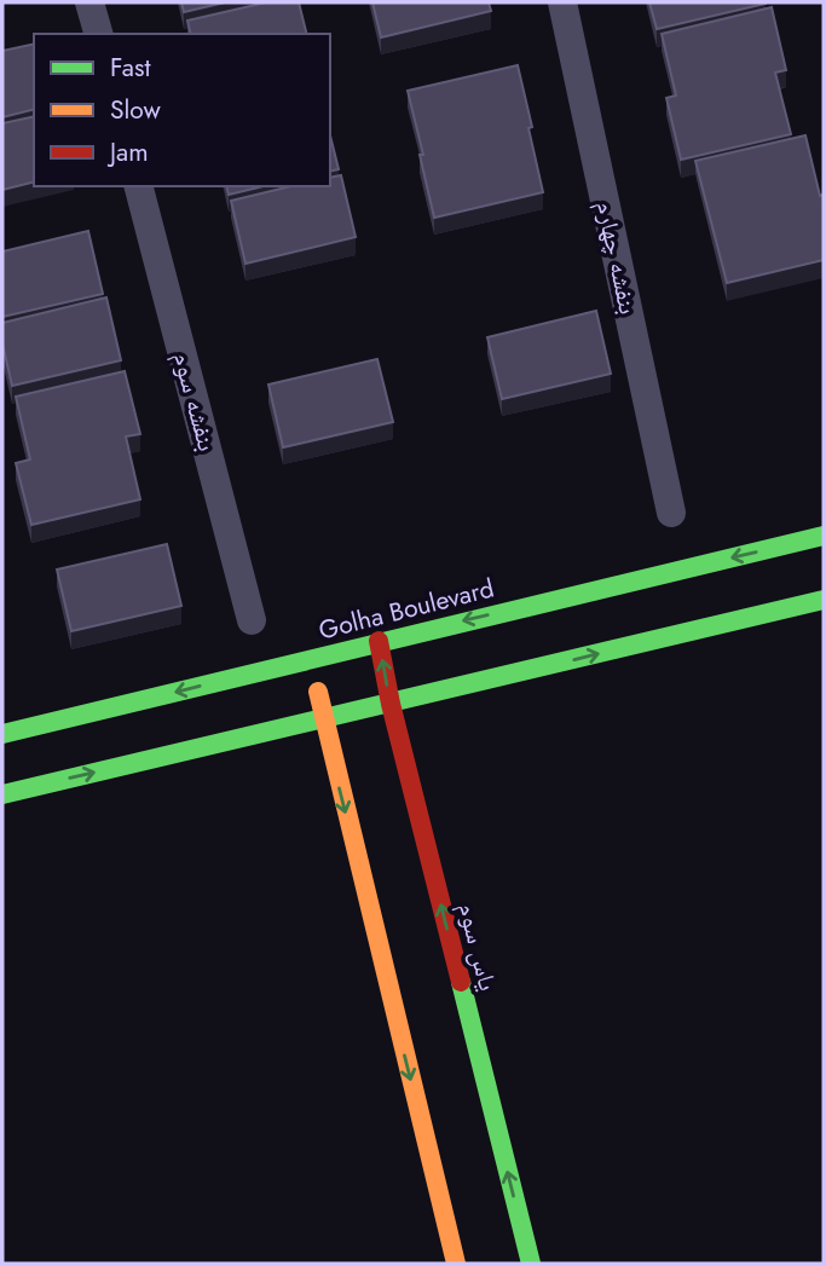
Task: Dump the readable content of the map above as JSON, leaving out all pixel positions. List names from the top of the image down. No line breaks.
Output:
{"streets":{"main road":["Golha Boulevard","یاس سوم"],"street":["بنفشه چهارم","بنفشه سوم"]},"crossings":[["Golha Boulevard","یاس سوم"]],"legend":["Fast","Slow","Jam"]}
